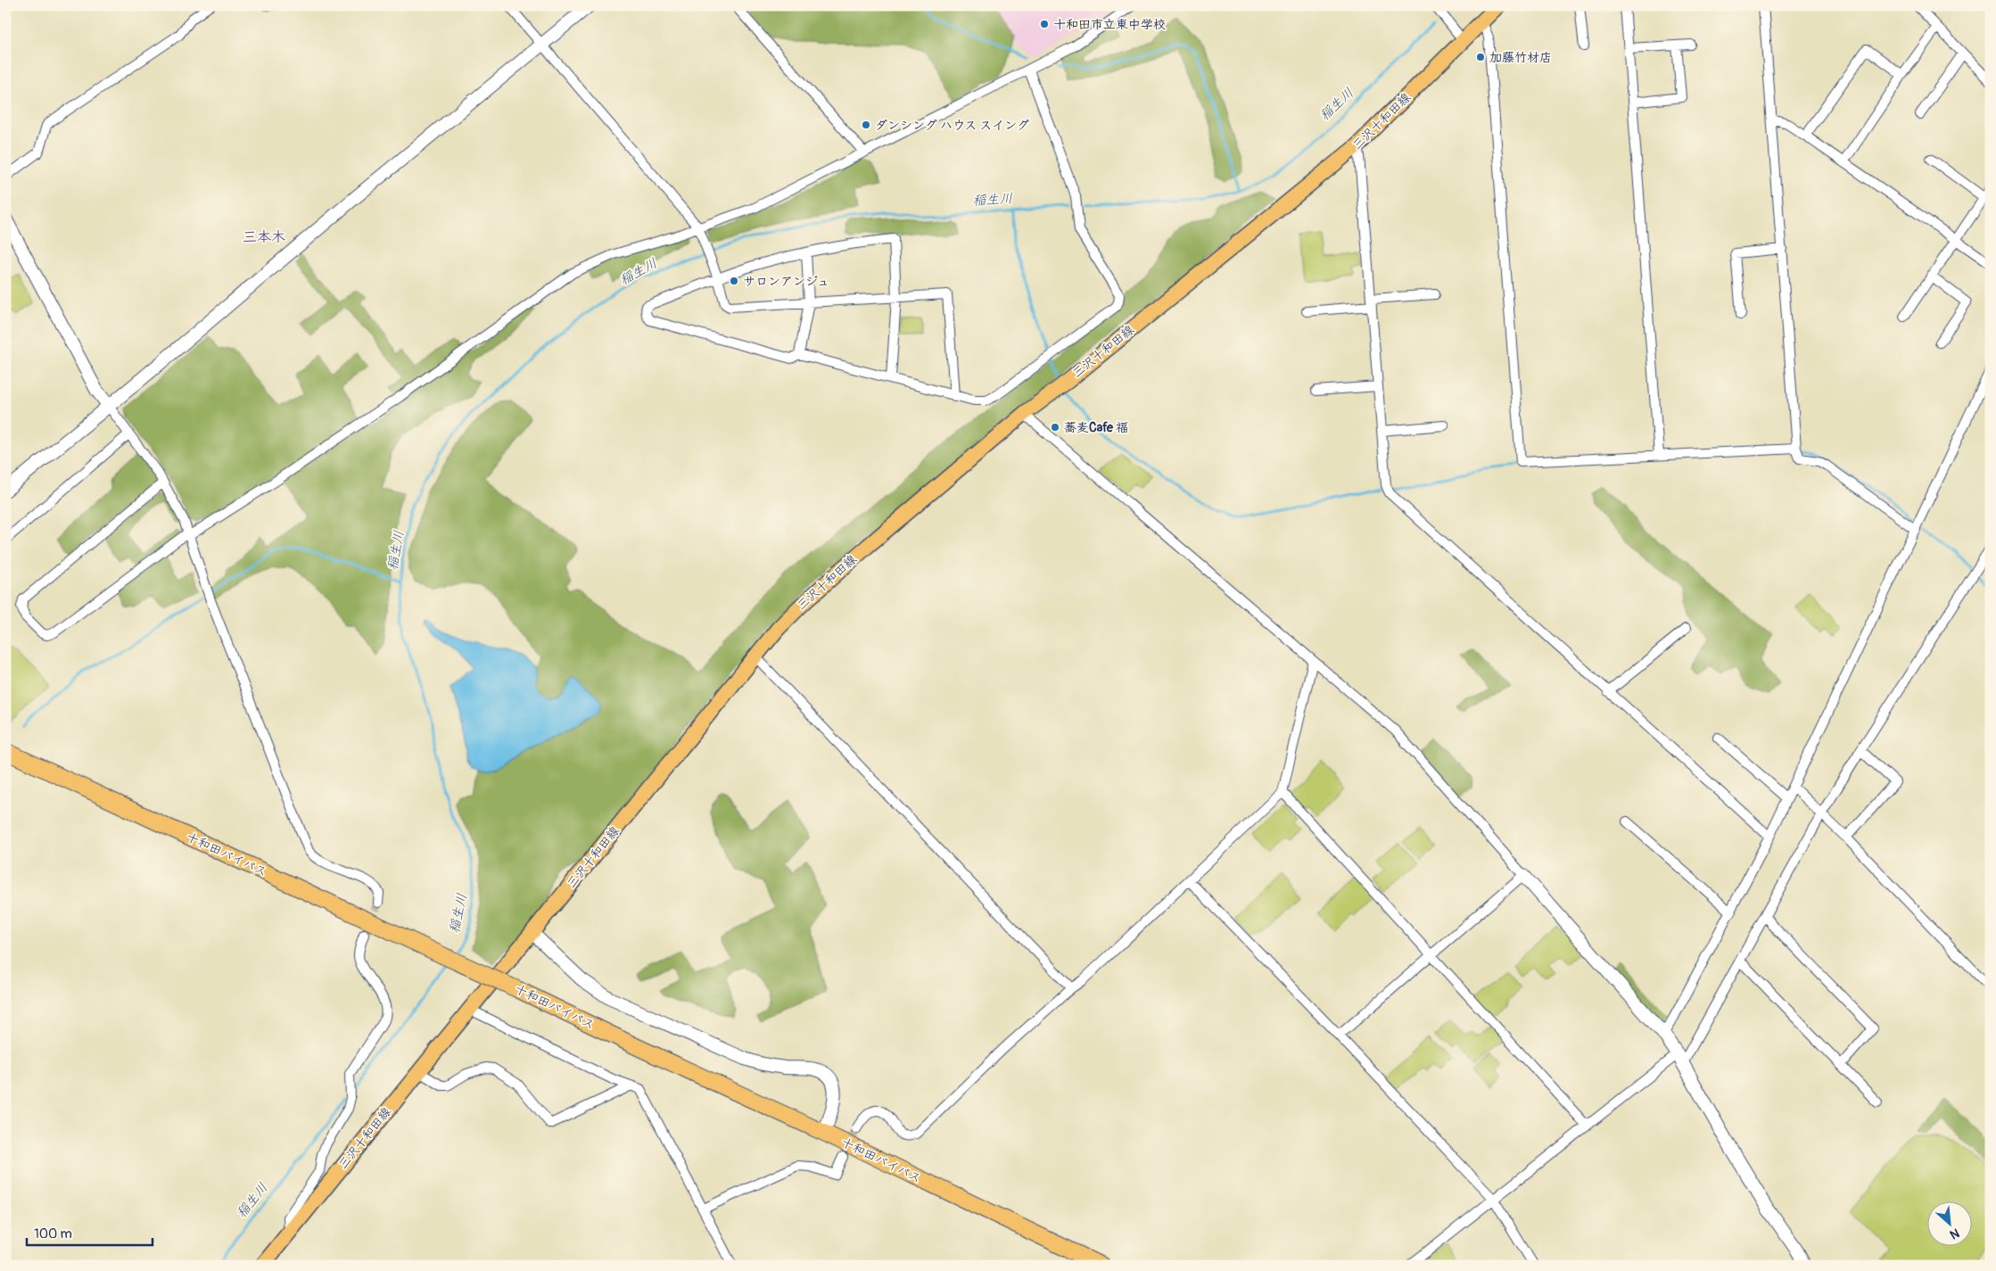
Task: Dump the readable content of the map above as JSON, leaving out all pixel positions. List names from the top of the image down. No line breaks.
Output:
{"streets":{"highway":["十和田バイパス"],"main road":["三沢十和田線"]},"districts":["三本木"],"water":["稲生川"],"places":["十和田市立東中学校","加藤竹材店","ダンシング ハウス スイング","サロンアンジュ","蕎麦Cafe 福"],"scale_bar":"100 m","north":"bottom right"}
